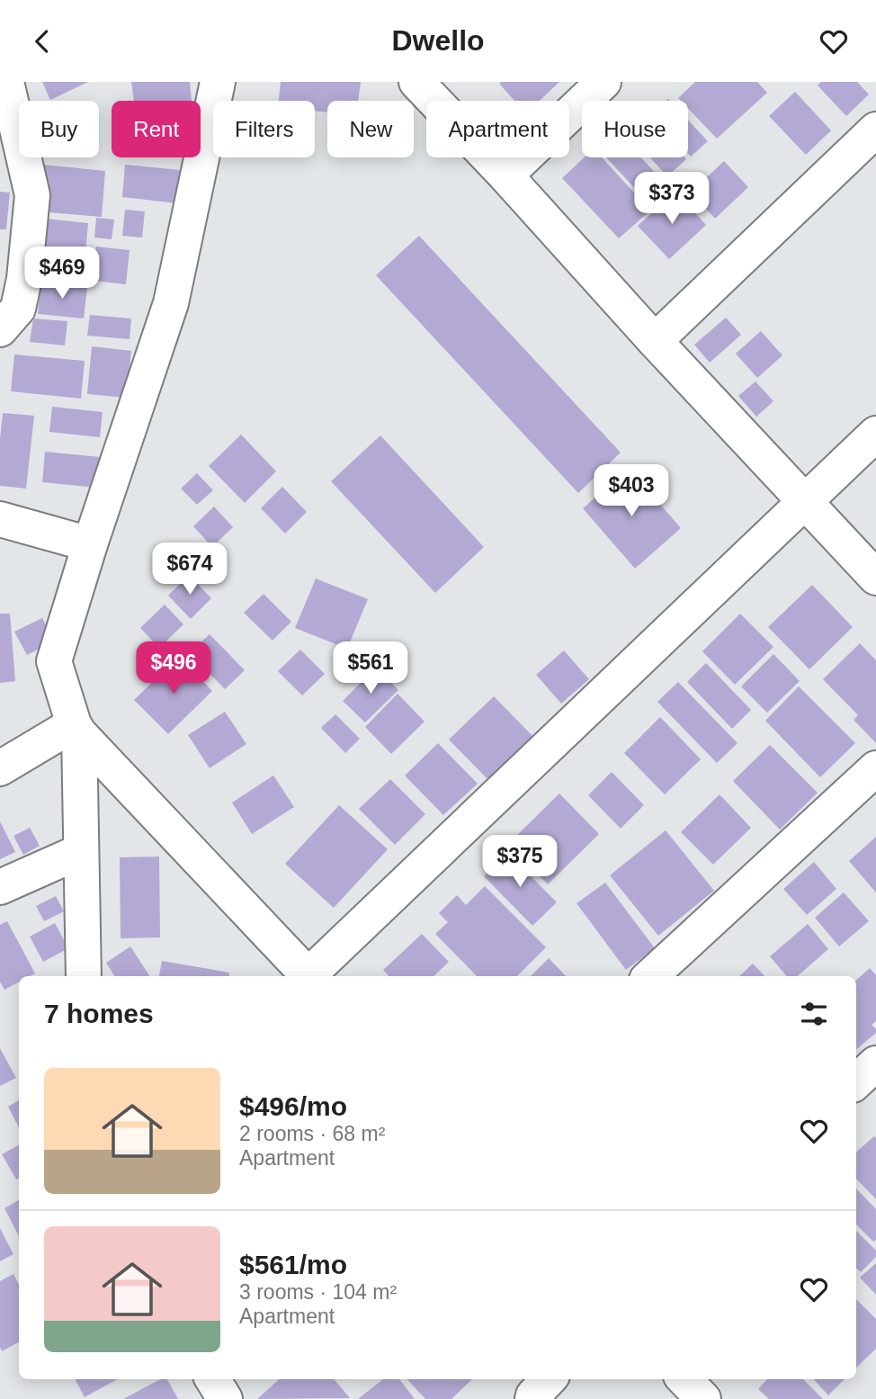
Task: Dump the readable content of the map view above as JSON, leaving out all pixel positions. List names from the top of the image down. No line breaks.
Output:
{"page":{"header":"Dwello","chip":["Buy","Rent","Filters","New","Apartment","House"],"price":["$373","$469","$403","$674","$496","$561","$375"],"heading":"7 homes","list":[{"name":"$496/mo","note":"2 rooms · 68 m² · Apartment"},{"name":"$561/mo","note":"3 rooms · 104 m² · Apartment"}]}}
